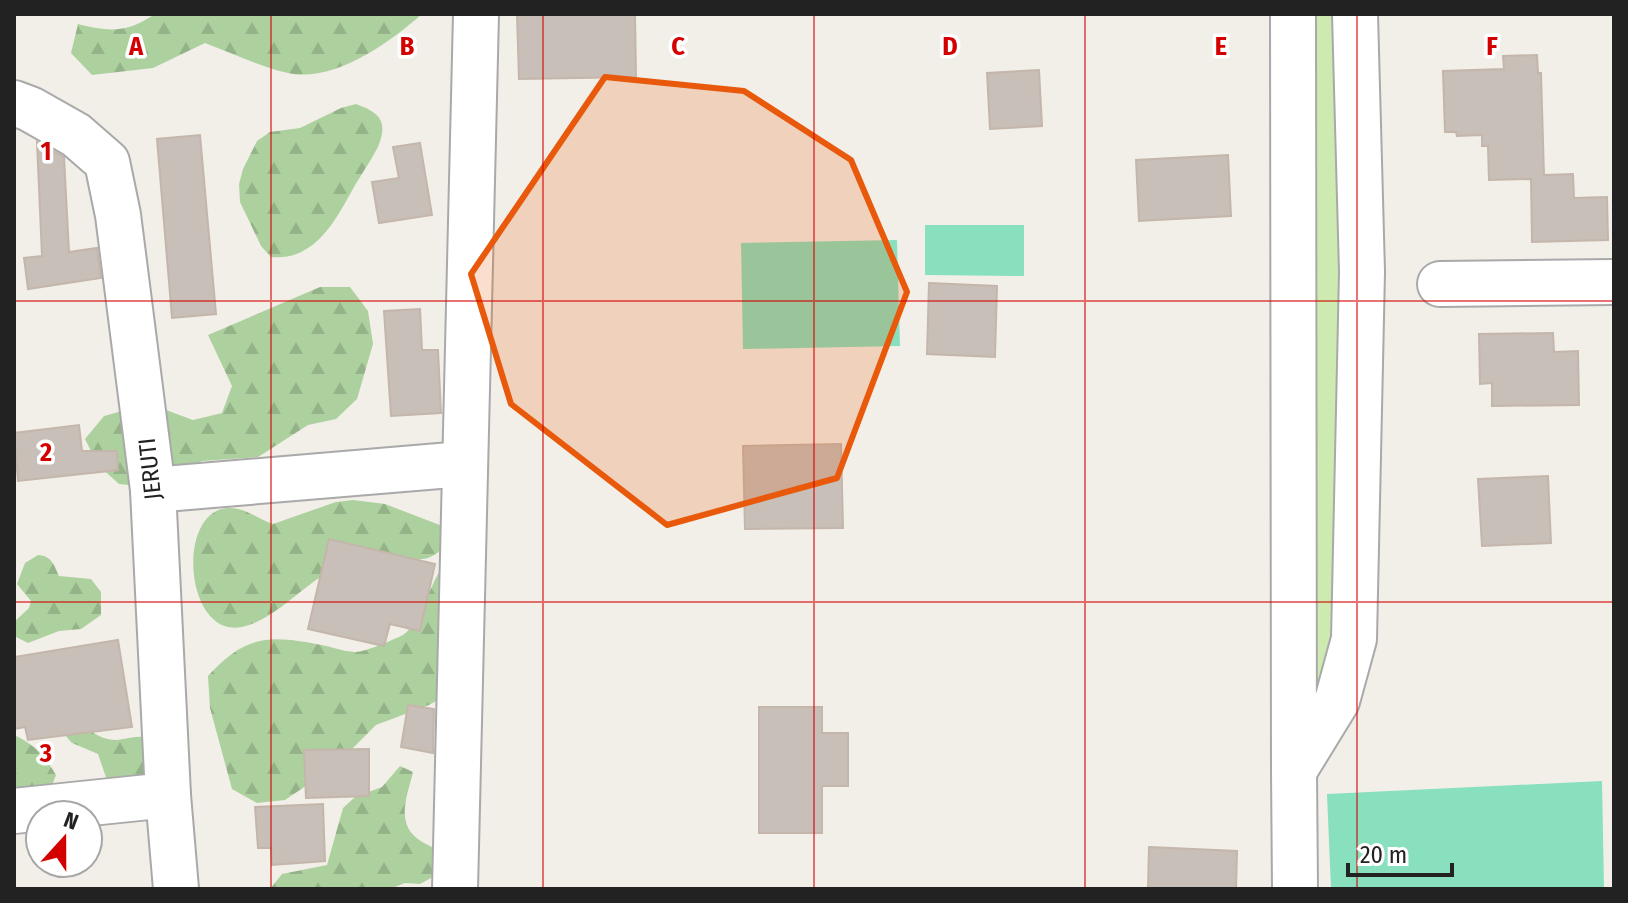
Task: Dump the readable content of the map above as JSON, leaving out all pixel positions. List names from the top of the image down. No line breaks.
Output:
{"streets":{"street":["JERUTI"]},"scale_bar":"20 m","north":"top","grid":{"columns":["A","B","C","D","E","F"],"rows":["1","2","3"]}}
